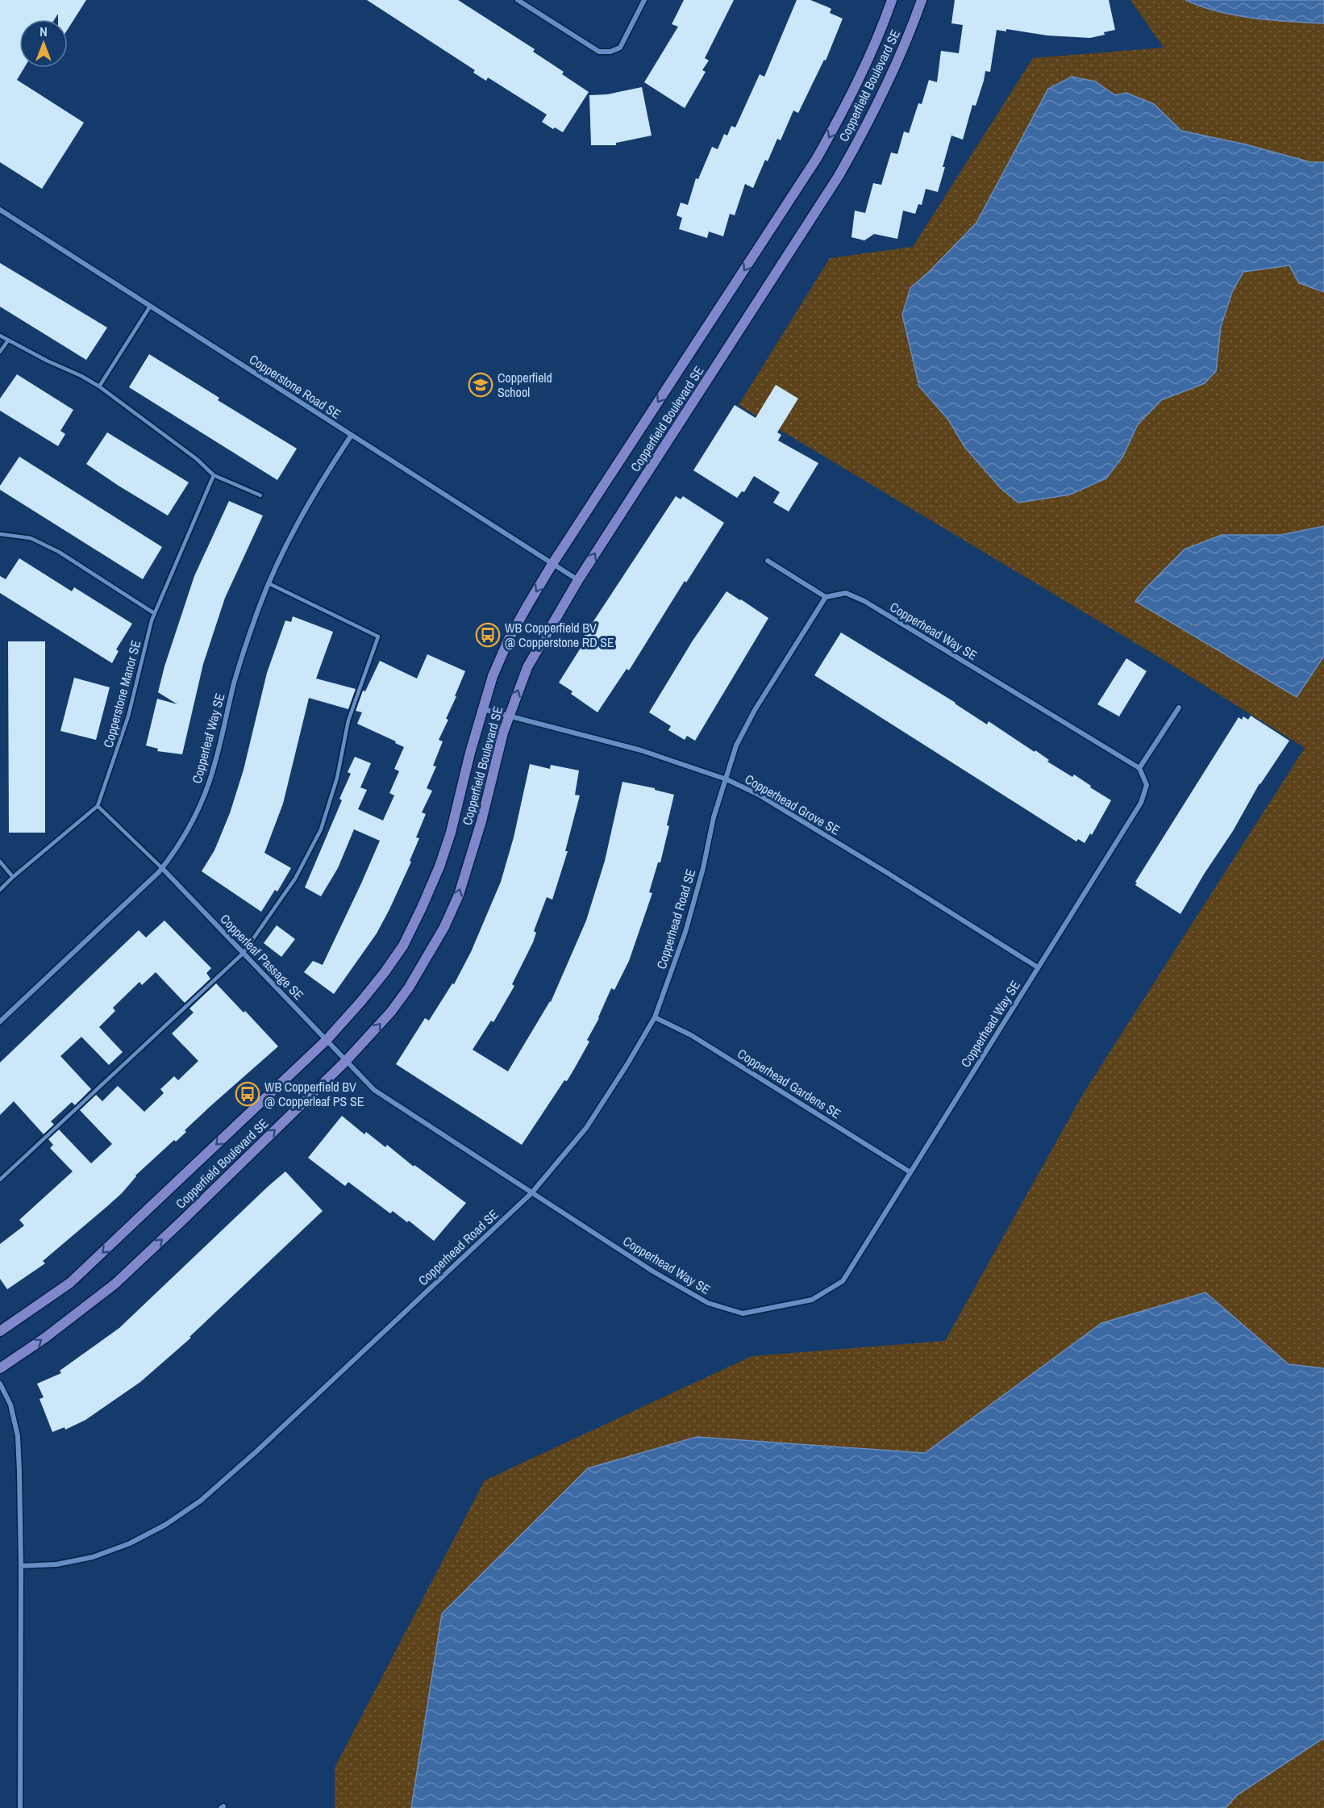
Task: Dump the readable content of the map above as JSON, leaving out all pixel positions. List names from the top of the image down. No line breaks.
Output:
{"streets":{"street":["Copperfield Boulevard SE","Copperstone Road SE","Copperhead Way SE","Copperleaf Way SE","Copperhead Grove SE","Copperhead Road SE","Copperleaf Passage SE","Copperhead Gardens SE"],"lane":["Copperstone Manor SE"]},"crossings":[["Copperfield Boulevard SE","Copperstone Road SE"],["Copperfield Boulevard SE","Copperhead Way SE"],["Copperfield Boulevard SE","Copperhead Grove SE"],["Copperfield Boulevard SE","Copperleaf Passage SE"],["Copperstone Road SE","Copperleaf Way SE"],["Copperhead Way SE","Copperhead Grove SE"],["Copperhead Way SE","Copperhead Road SE"],["Copperhead Way SE","Copperleaf Passage SE"],["Copperhead Way SE","Copperhead Gardens SE"],["Copperleaf Way SE","Copperleaf Passage SE"],["Copperhead Grove SE","Copperhead Road SE"],["Copperhead Road SE","Copperhead Gardens SE"]],"places":{"school or university":["Copperfield School"],"bus stop":["WB Copperfield BV @ Copperstone RD SE","WB Copperfield BV @ Copperleaf PS SE"]},"north":"top"}
